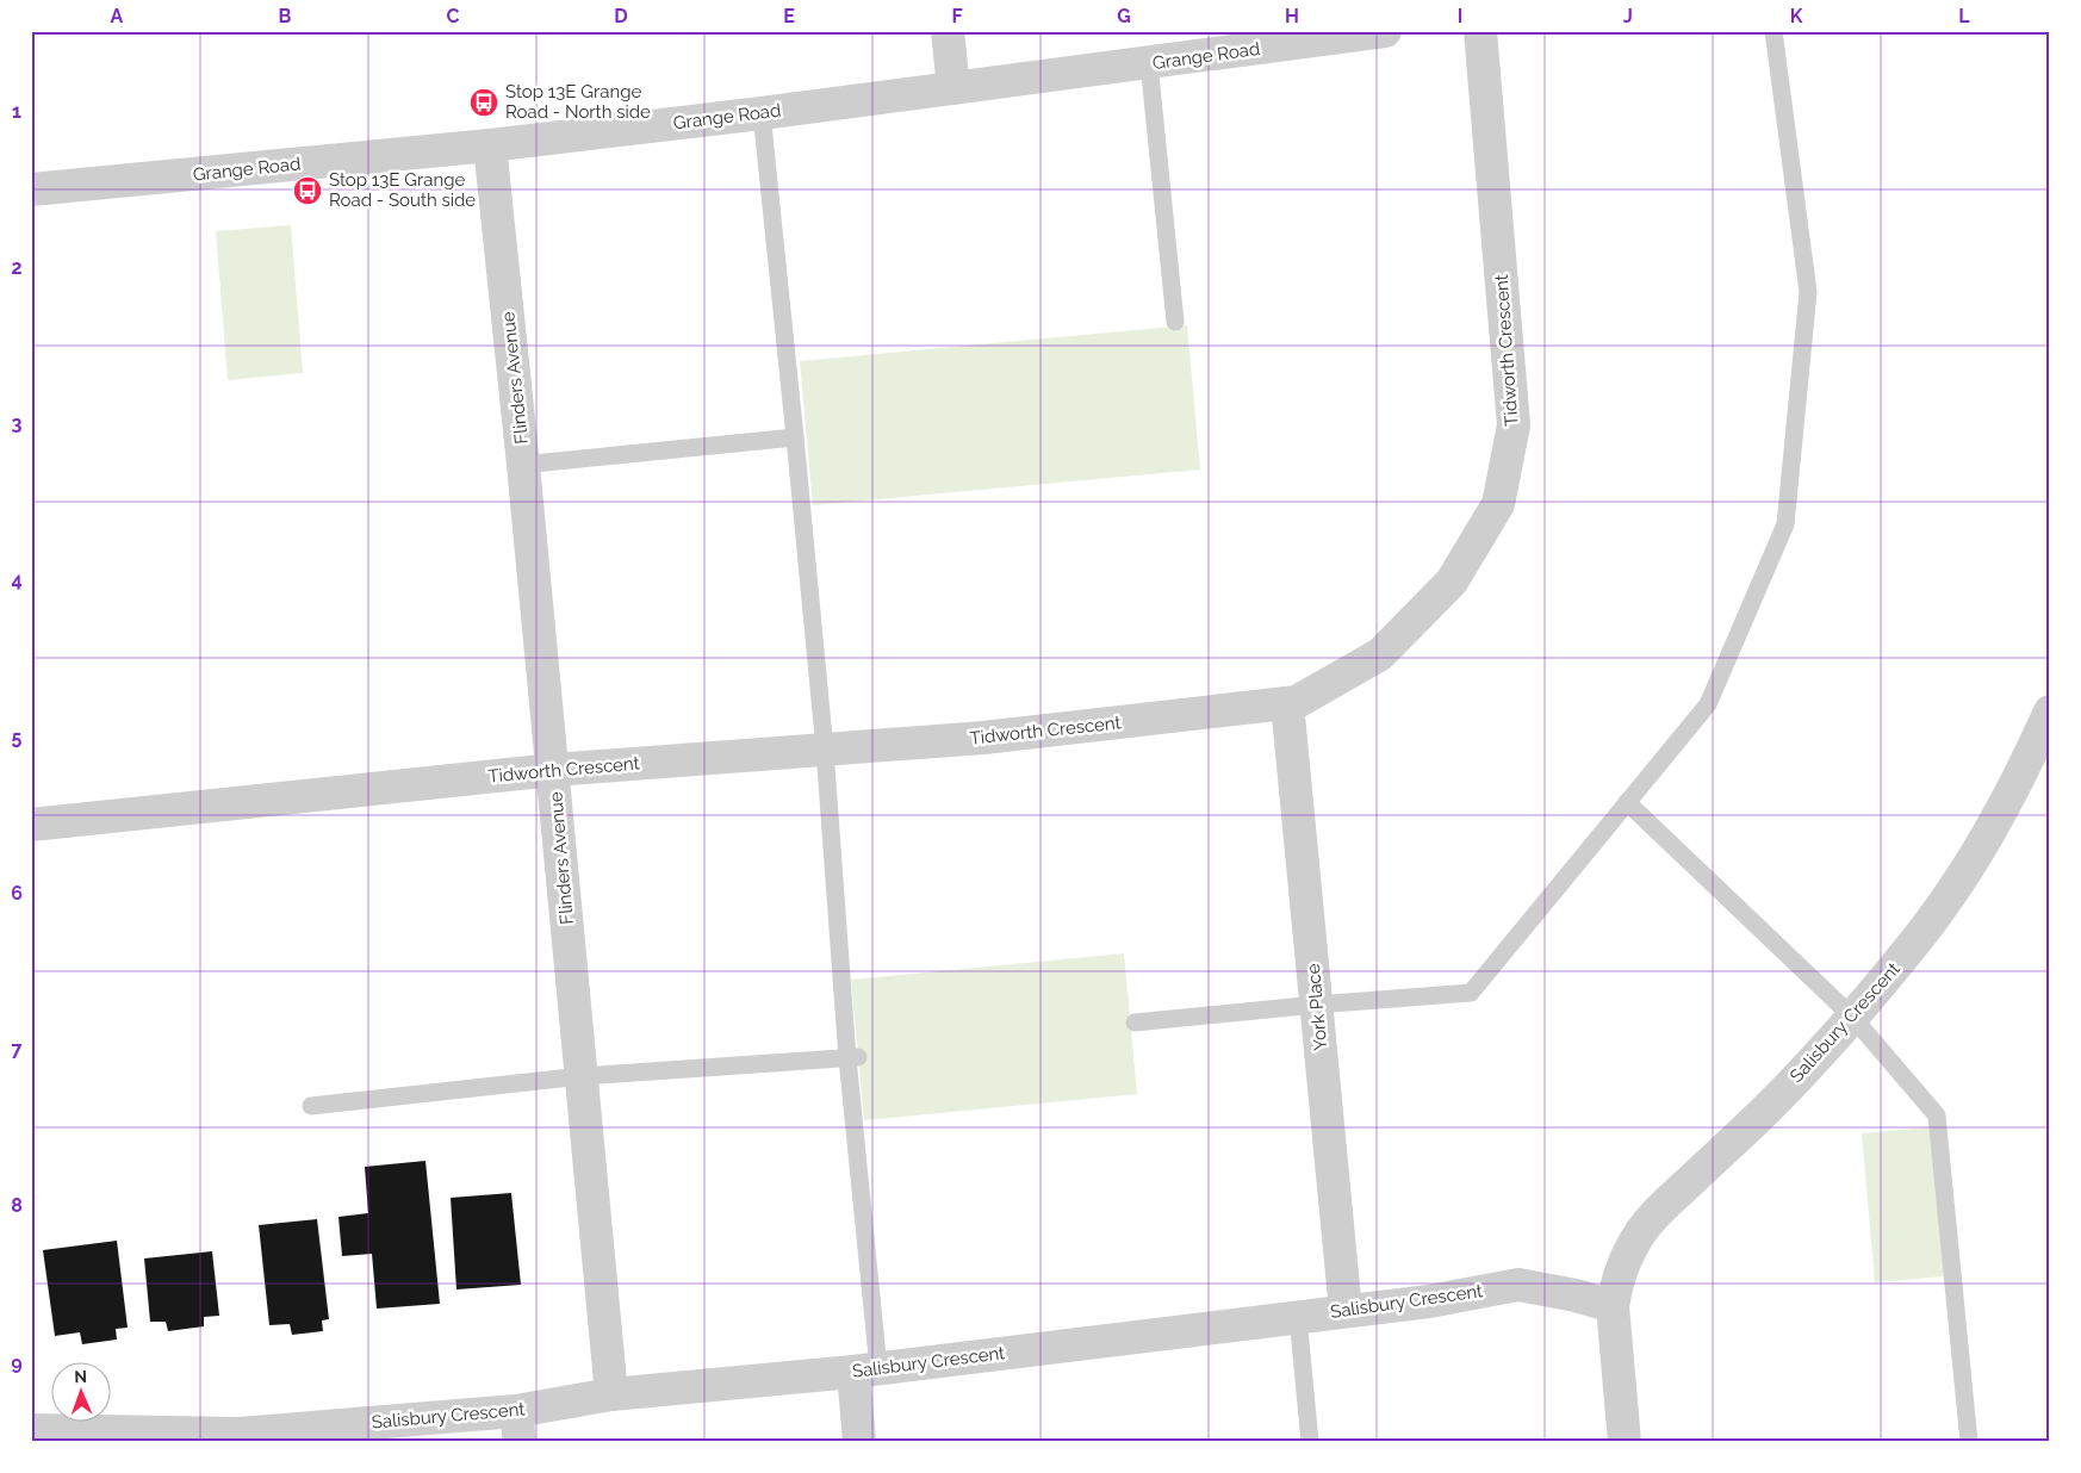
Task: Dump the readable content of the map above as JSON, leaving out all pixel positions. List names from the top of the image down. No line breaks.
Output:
{"streets":{"street":["Grange Road","Tidworth Crescent","Flinders Avenue","York Place","Salisbury Crescent"]},"crossings":[["Grange Road","Flinders Avenue"],["Tidworth Crescent","Flinders Avenue"],["Tidworth Crescent","York Place"],["Flinders Avenue","Salisbury Crescent"],["York Place","Salisbury Crescent"]],"places":{"bus stop":["Stop 13E Grange Road - North side","Stop 13E Grange Road - South side"]},"north":"top","grid":{"columns":["A","B","C","D","E","F","G","H","I","J","K","L"],"rows":["1","2","3","4","5","6","7","8","9"]}}
